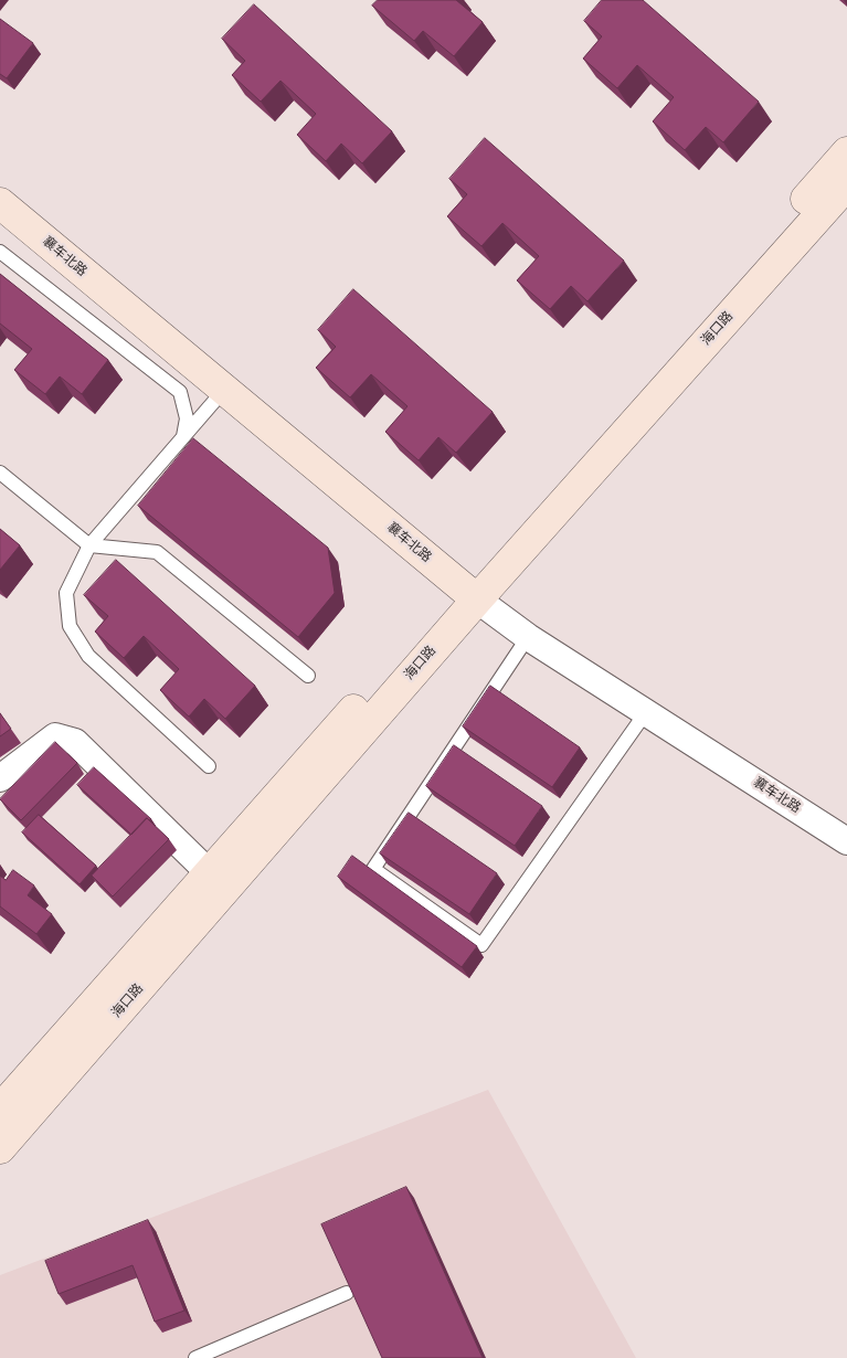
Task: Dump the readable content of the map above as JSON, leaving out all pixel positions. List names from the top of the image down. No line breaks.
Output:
{"streets":{"street":["襄车北路","海口路"]},"crossings":[["襄车北路","海口路"]]}
